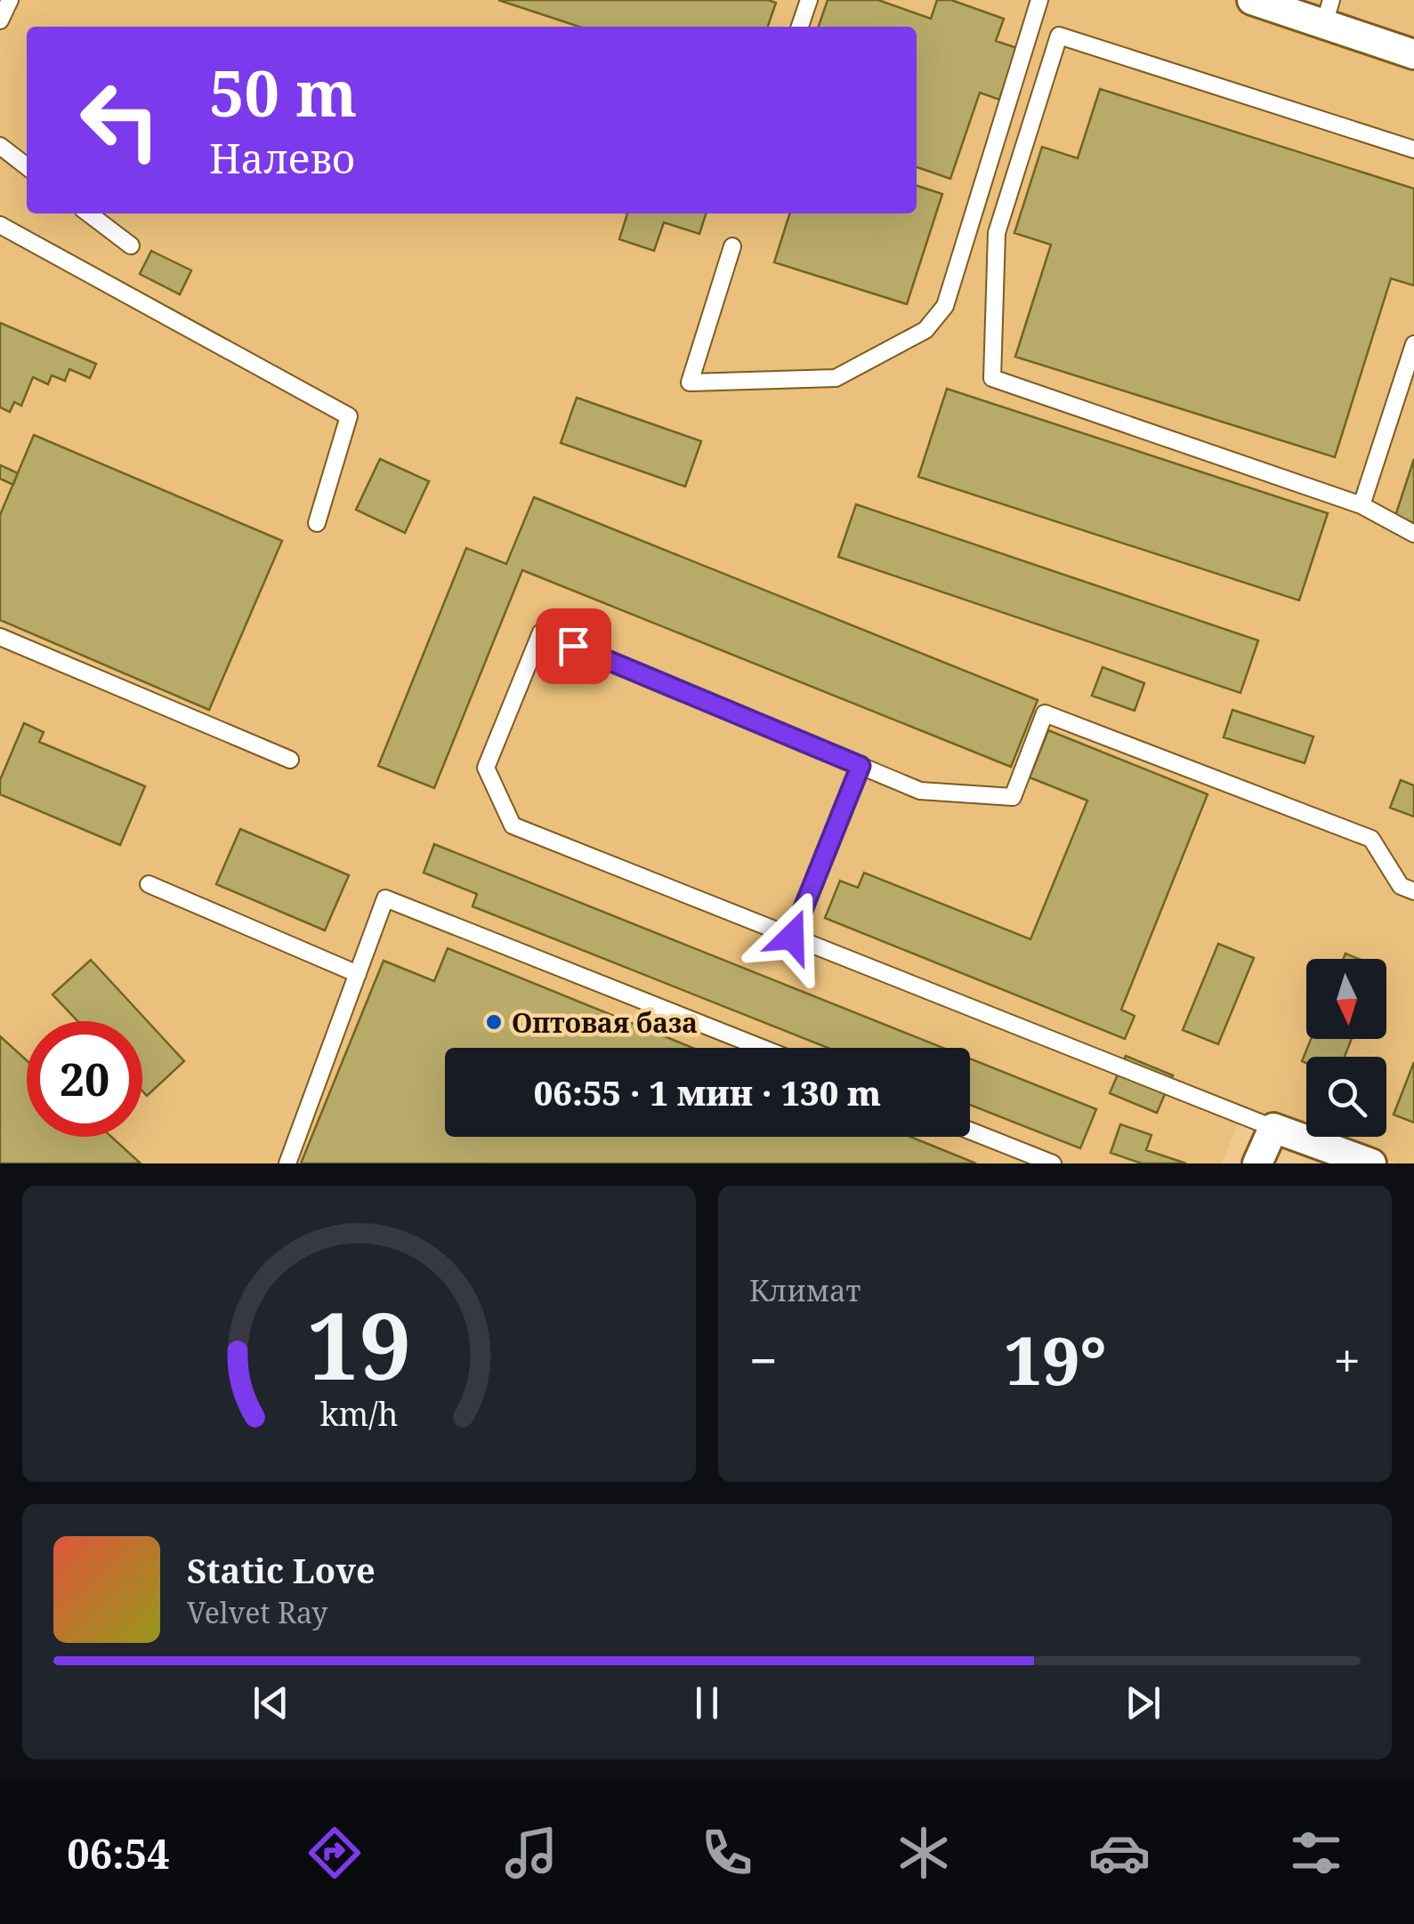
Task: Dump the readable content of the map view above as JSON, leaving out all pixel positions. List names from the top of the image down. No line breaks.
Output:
{"places":["Оптовая база"],"north":"bottom","page":{"turn":["50 m","Налево"],"limit":"20","trip":"06:55 · 1 мин · 130 m","tile":"Климат","heat":["−","19°","+"],"song":["Static Love","Velvet Ray"],"tabs":"06:54","gauge":["19","km/h"]}}
